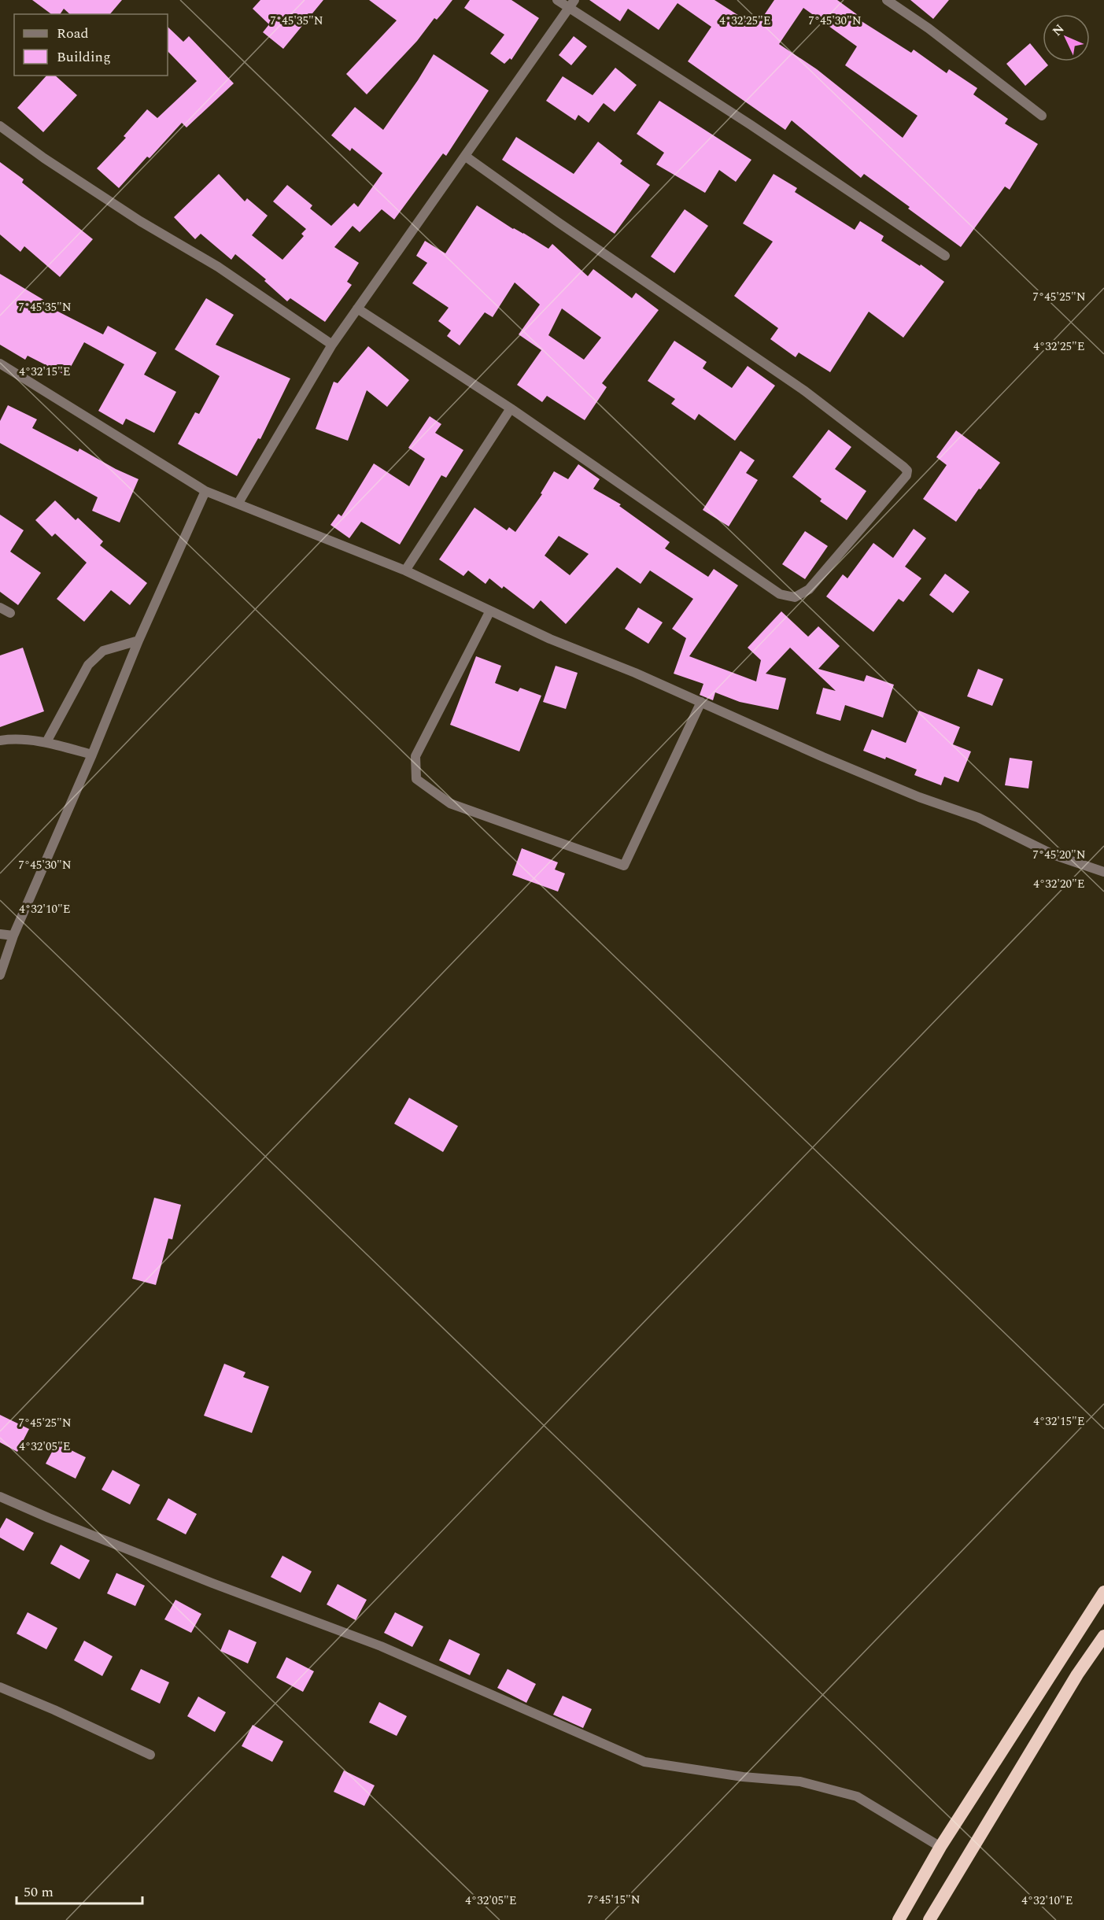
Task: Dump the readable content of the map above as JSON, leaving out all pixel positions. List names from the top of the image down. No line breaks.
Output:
{"legend":["Road","Building"],"scale_bar":"50 m","north":"top left","coordinates":["4°32'25\"E","7°45'35\"N","7°45'30\"N","7°45'25\"N","4°32'15\"E","7°45'20\"N","4°32'20\"E","4°32'10\"E","4°32'05\"E","7°45'15\"N"]}
